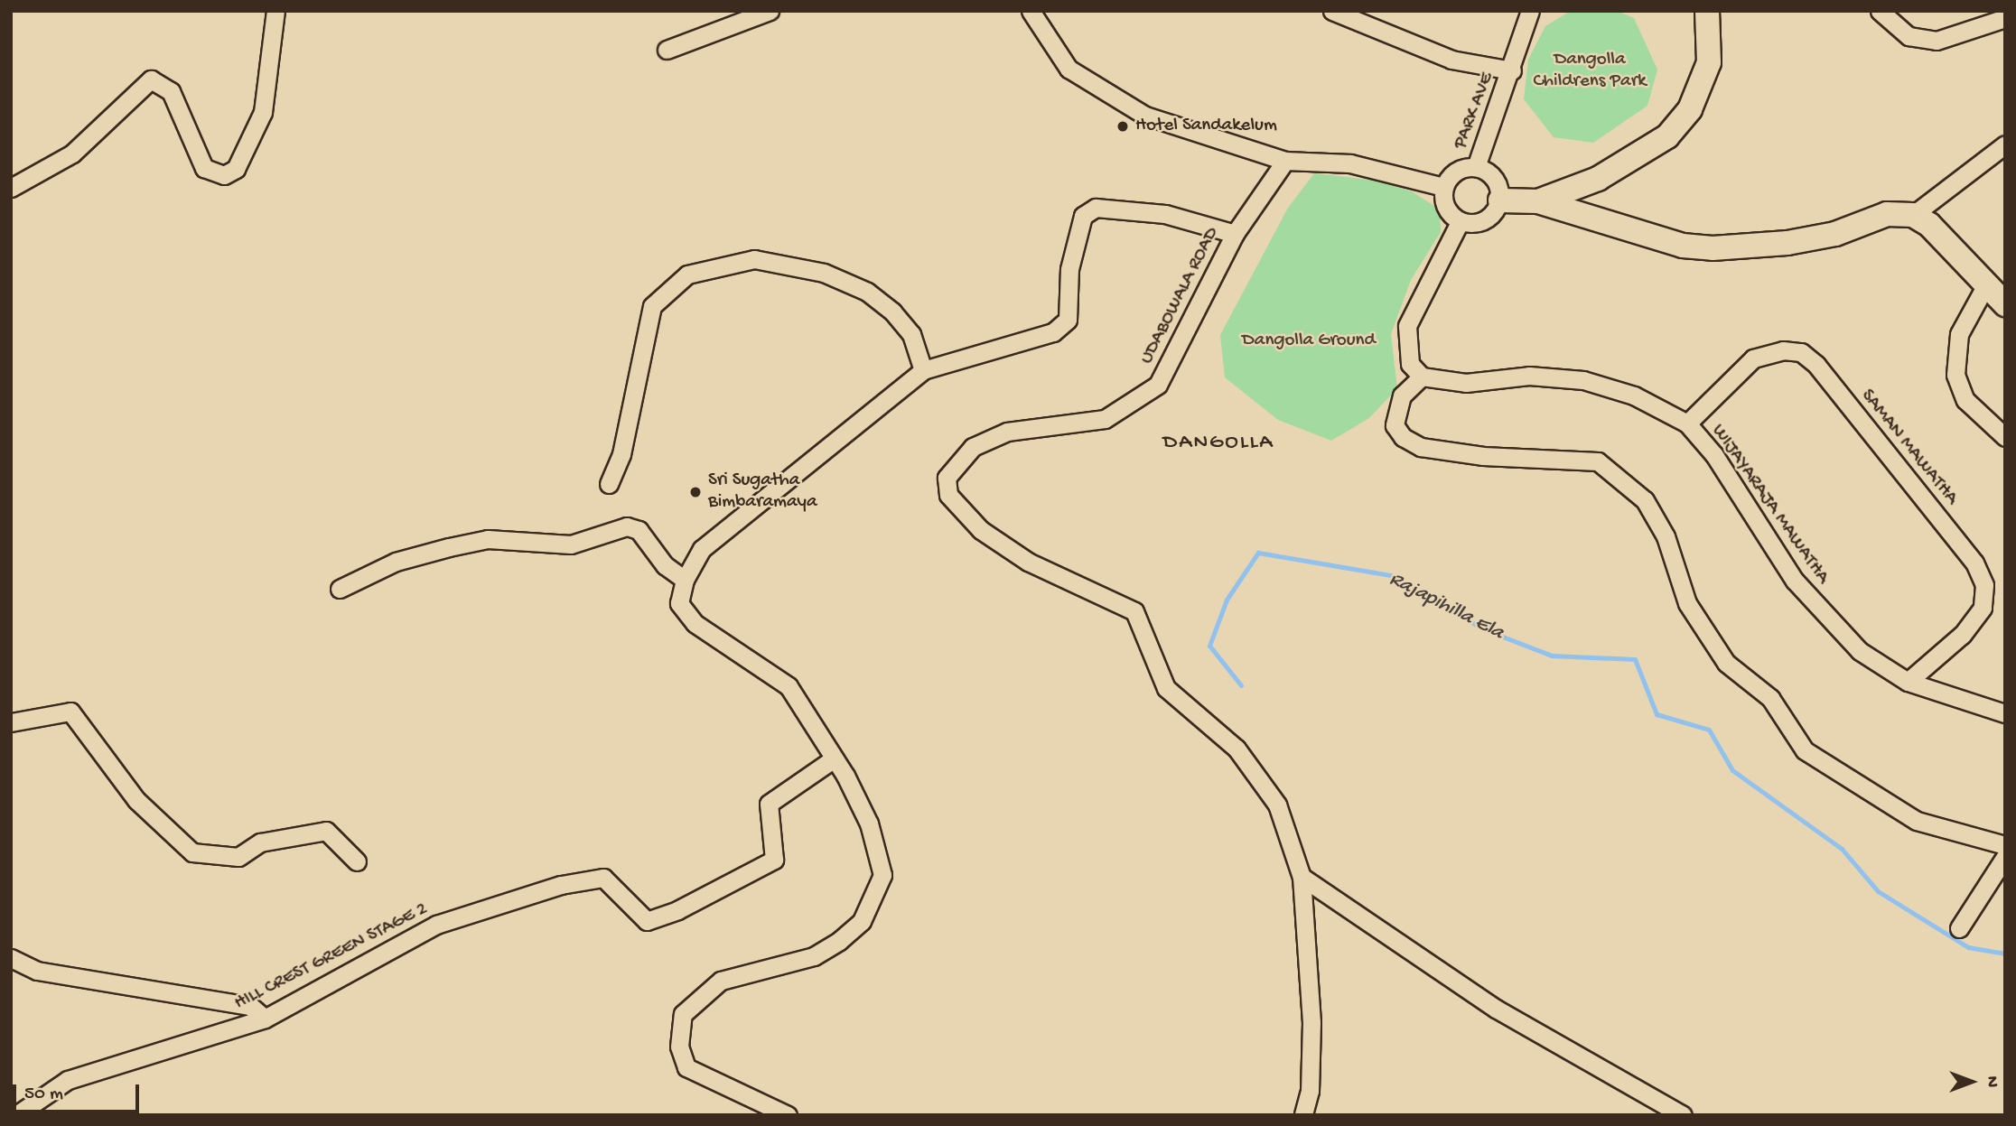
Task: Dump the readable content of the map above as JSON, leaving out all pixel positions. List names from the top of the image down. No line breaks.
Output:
{"streets":{"street":["PARK AVE","UDABOWALA ROAD","SAMAN MAWATHA","WIJAYARAJA MAWATHA","HILL CREST GREEN STAGE 2"]},"crossings":[["SAMAN MAWATHA","WIJAYARAJA MAWATHA"]],"districts":["DANGOLLA"],"water":["Rajapihilla Ela"],"parks":["Dangolla Childrens Park","Dangolla Ground"],"places":["Hotel Sandakelum","Sri Sugatha Bimbaramaya"],"scale_bar":"50 m","north":"right"}
